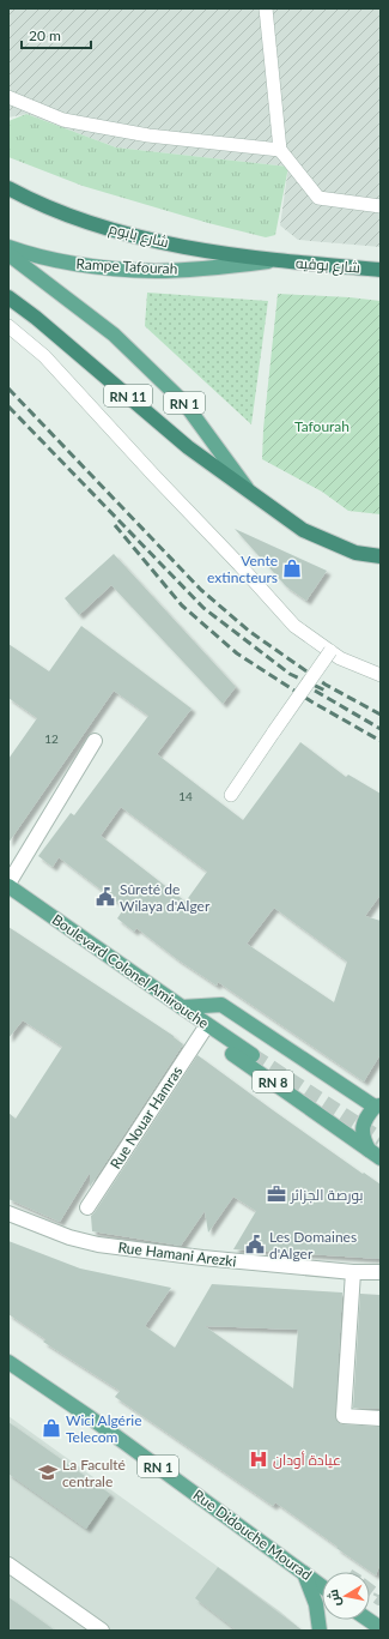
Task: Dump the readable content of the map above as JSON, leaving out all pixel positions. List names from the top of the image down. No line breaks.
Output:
{"streets":{"highway":["شارع بابوم","شارع بوفيه","RN 11"],"main road":["Rampe Tafourah","RN 1","Boulevard Colonel Amirouche","RN 8","Rue Didouche Mourad"],"street":["Rue Nouar Hamras","Rue Hamani Arezki"]},"crossings":[["شارع بابوم","شارع بوفيه"],["شارع بابوم","Rampe Tafourah"],["شارع بوفيه","Rampe Tafourah"],["RN 11","RN 1"],["Boulevard Colonel Amirouche","RN 8"],["RN 8","Rue Nouar Hamras"]],"parks":["Tafourah"],"places":{"shop":["Vente extincteurs","Wici Algérie Telecom"],"public building":["Sûreté de Wilaya d'Alger","Les Domaines d'Alger"],"office":["بورصة الجزائر"],"hospital":["عيادة أودان"],"school or university":["La Faculté centrale"]},"house_numbers":["12","14"],"scale_bar":"20 m","north":"left"}
